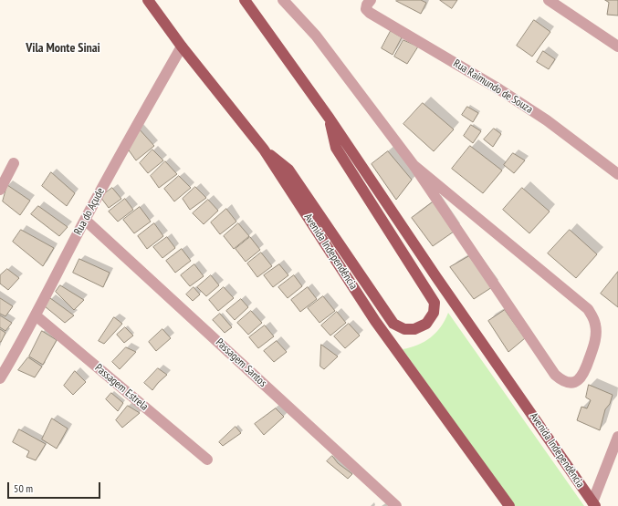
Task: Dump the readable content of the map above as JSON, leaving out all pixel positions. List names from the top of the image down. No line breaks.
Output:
{"streets":{"main road":["Avenida Independência"],"street":["Rua Raimundo de Souza","Rua do Açude","Passagem Santos","Passagem Estrela"]},"crossings":[["Rua do Açude","Avenida Independência"],["Rua do Açude","Passagem Santos"],["Rua do Açude","Passagem Estrela"]],"districts":["Vila Monte Sinai"],"scale_bar":"50 m"}
